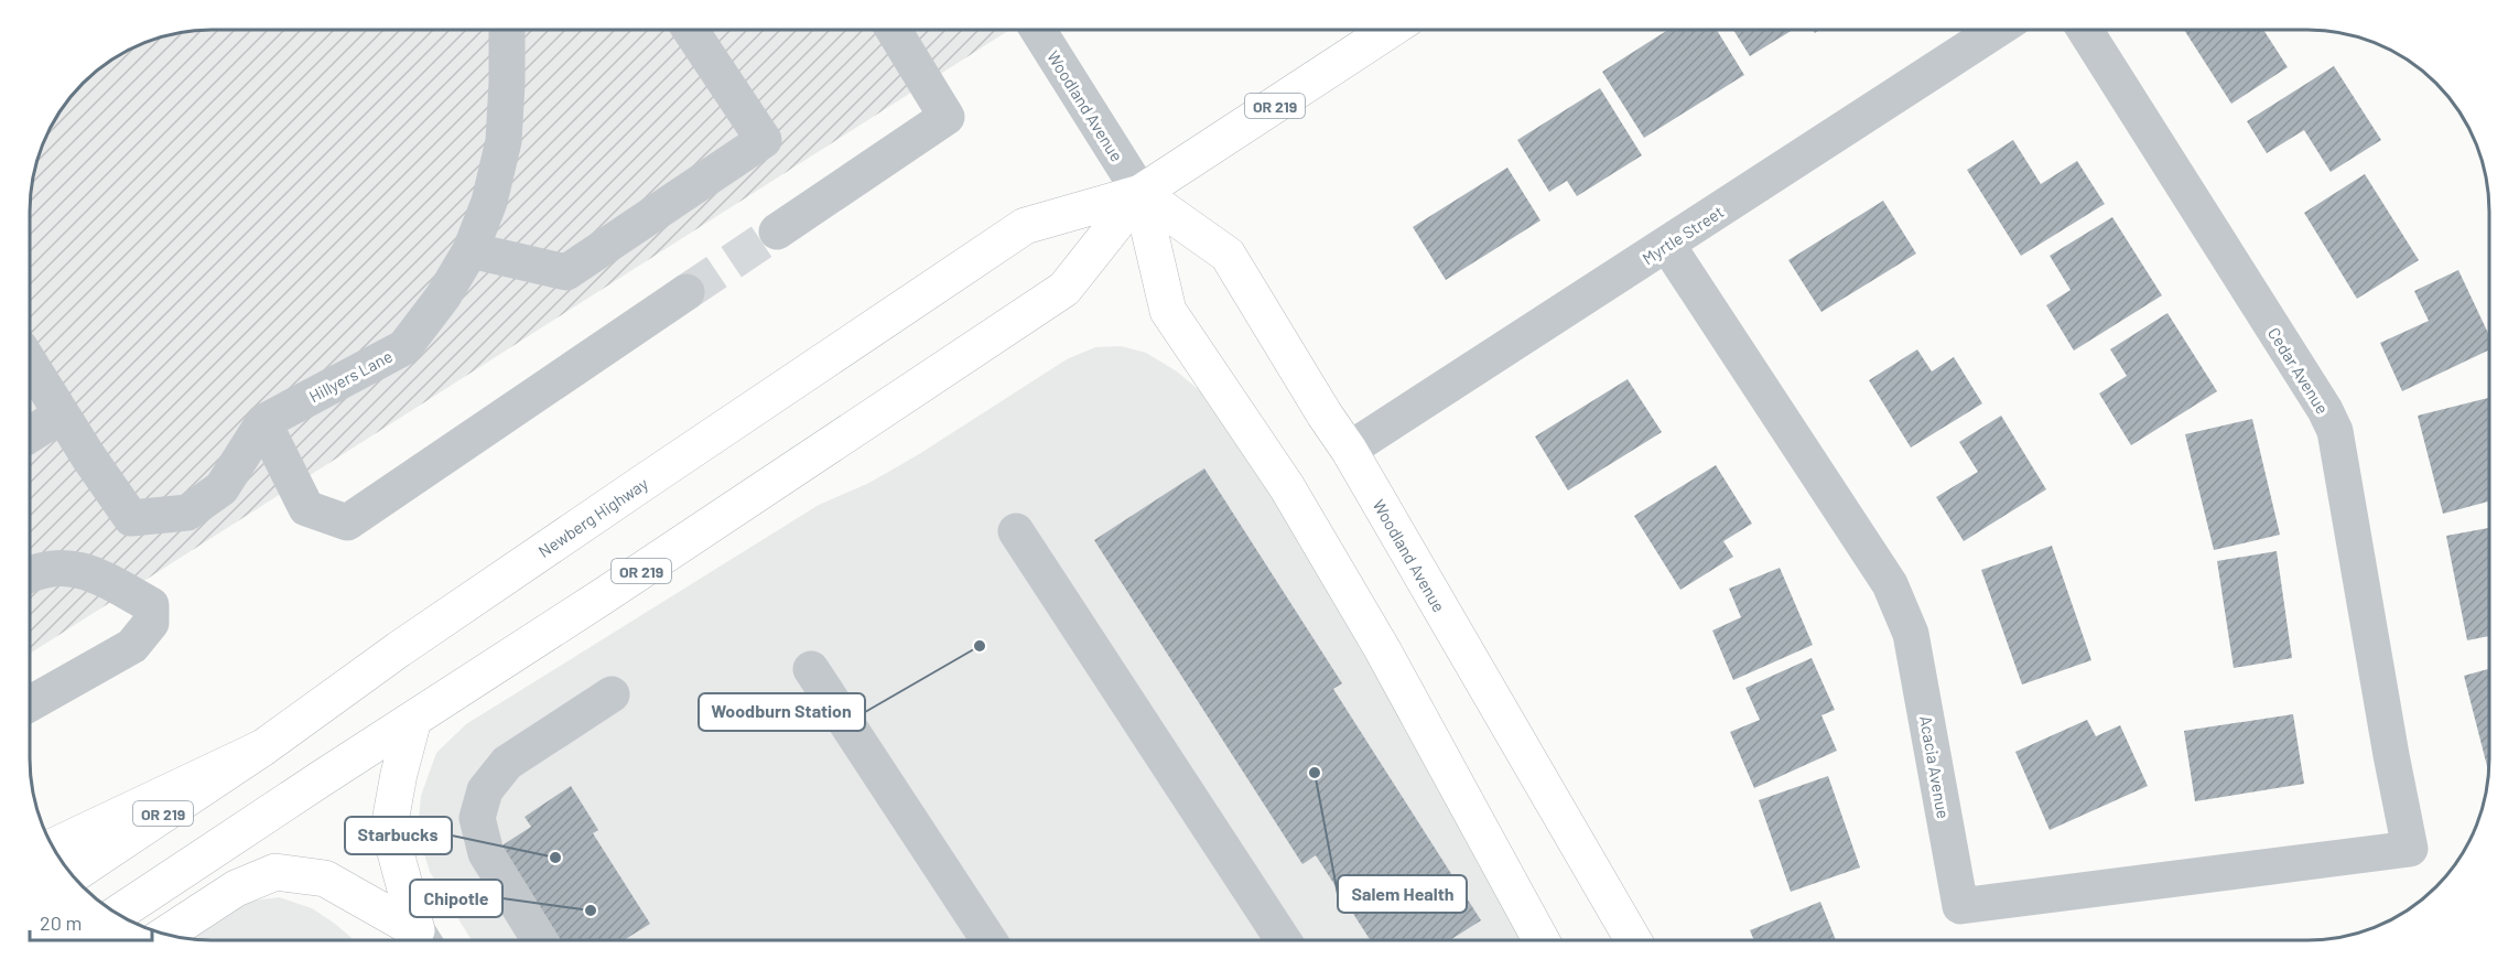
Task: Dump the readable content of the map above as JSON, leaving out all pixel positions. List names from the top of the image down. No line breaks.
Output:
{"streets":{"main road":["Woodland Avenue","OR 219","Newberg Highway"],"street":["Myrtle Street","Cedar Avenue","Hillyers Lane","Acacia Avenue"]},"crossings":[["Woodland Avenue","Myrtle Street"],["Woodland Avenue","Newberg Highway"],["Myrtle Street","Acacia Avenue"],["Cedar Avenue","Acacia Avenue"]],"places":["Woodburn Station","Salem Health","Starbucks","Chipotle"],"scale_bar":"20 m"}
